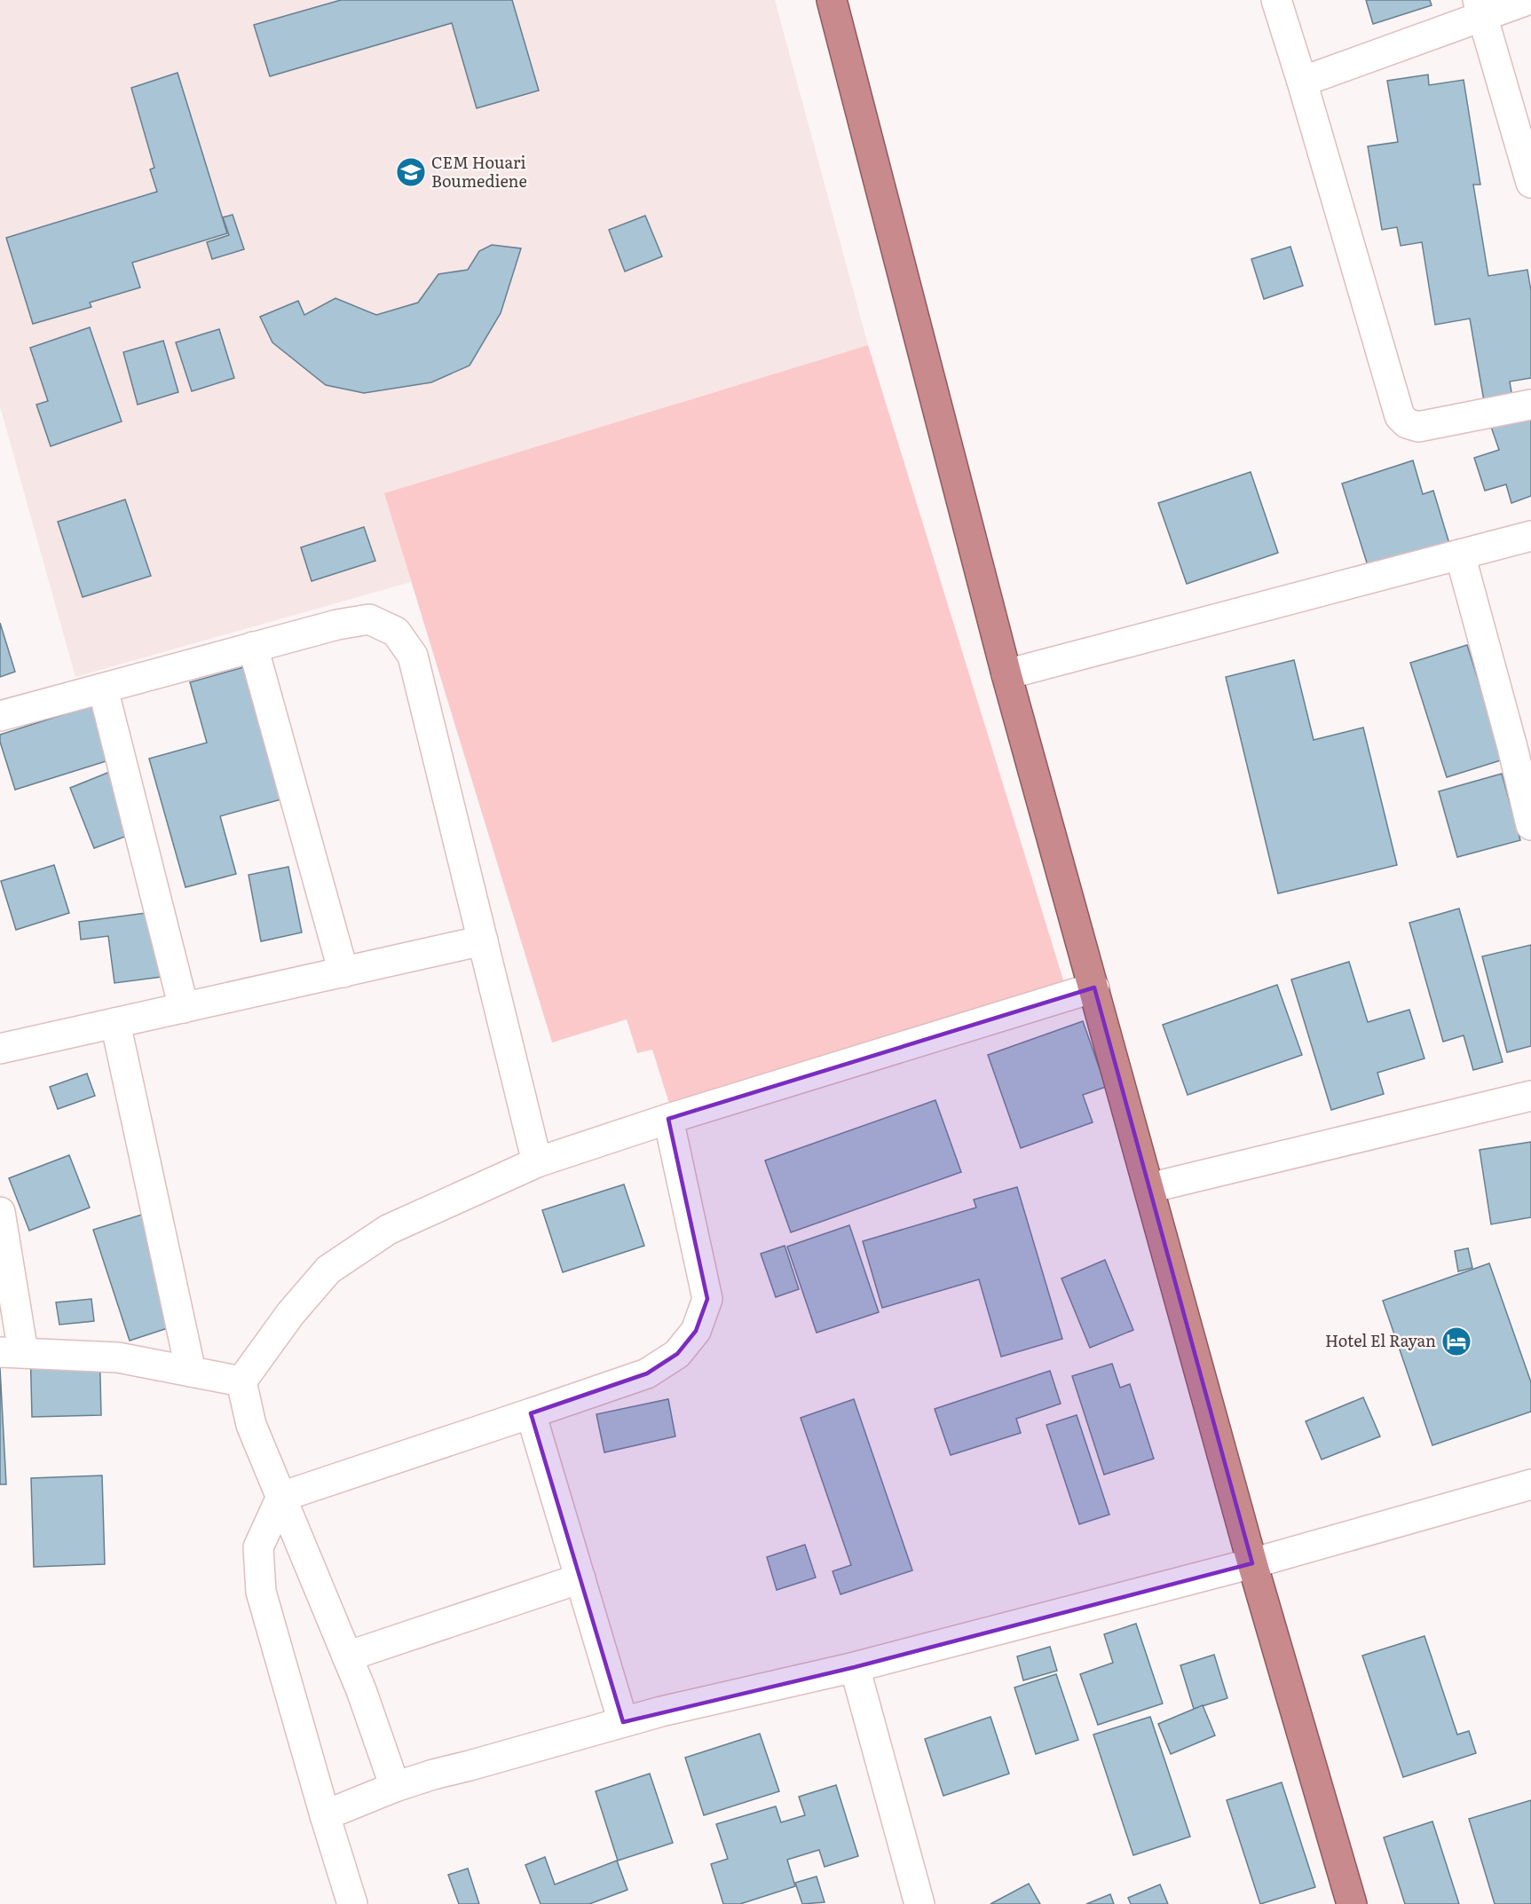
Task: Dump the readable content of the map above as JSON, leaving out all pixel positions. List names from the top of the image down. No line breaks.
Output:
{"places":{"school or university":["CEM Houari Boumediene"],"hotel":["Hotel El Rayan"]}}
